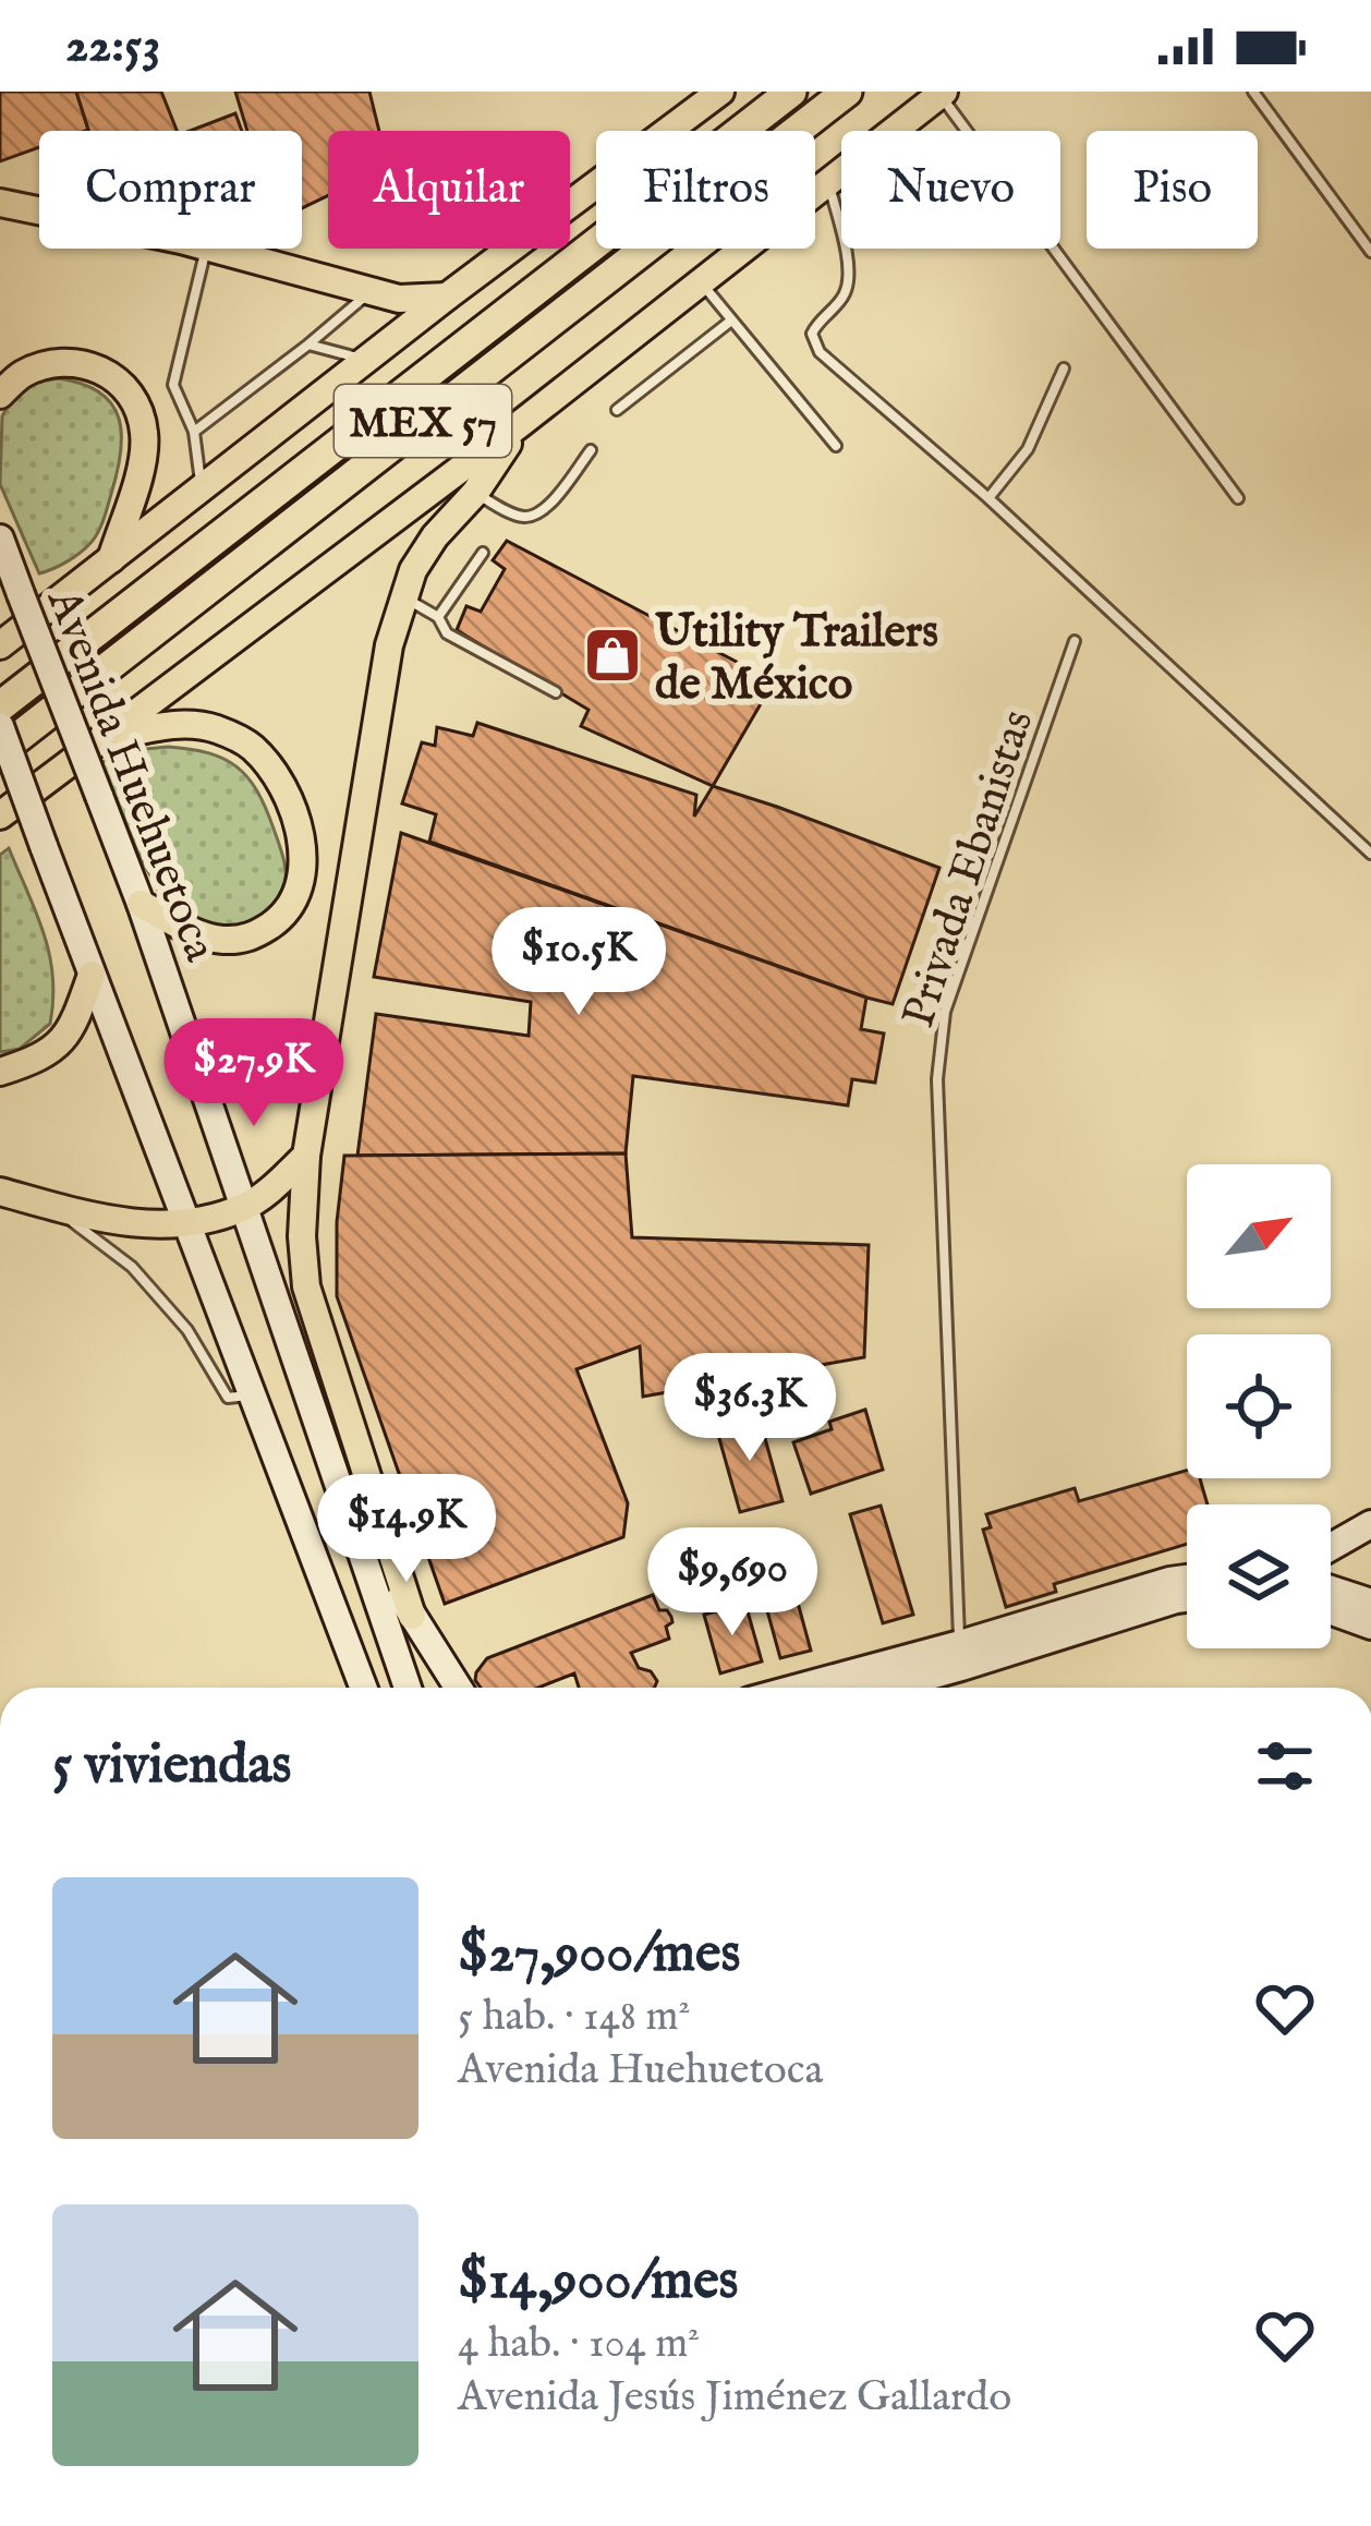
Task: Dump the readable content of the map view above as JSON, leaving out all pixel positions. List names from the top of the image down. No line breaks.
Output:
{"streets":{"highway":["MEX 57"],"main road":["Avenida Huehuetoca"],"lane":["Privada Ebanistas"]},"places":{"shop":["Utility Trailers de México"]},"north":"top right","page":{"status":"22:53","chip":["Comprar","Alquilar","Filtros","Nuevo","Piso"],"price":["$10.5K","$27.9K","$36.3K","$14.9K","$9,690"],"heading":"5 viviendas","list":[{"name":"$27,900/mes","note":"5 hab. · 148 m² · Avenida Huehuetoca"},{"name":"$14,900/mes","note":"4 hab. · 104 m² · Avenida Jesús Jiménez Gallardo"}]}}
